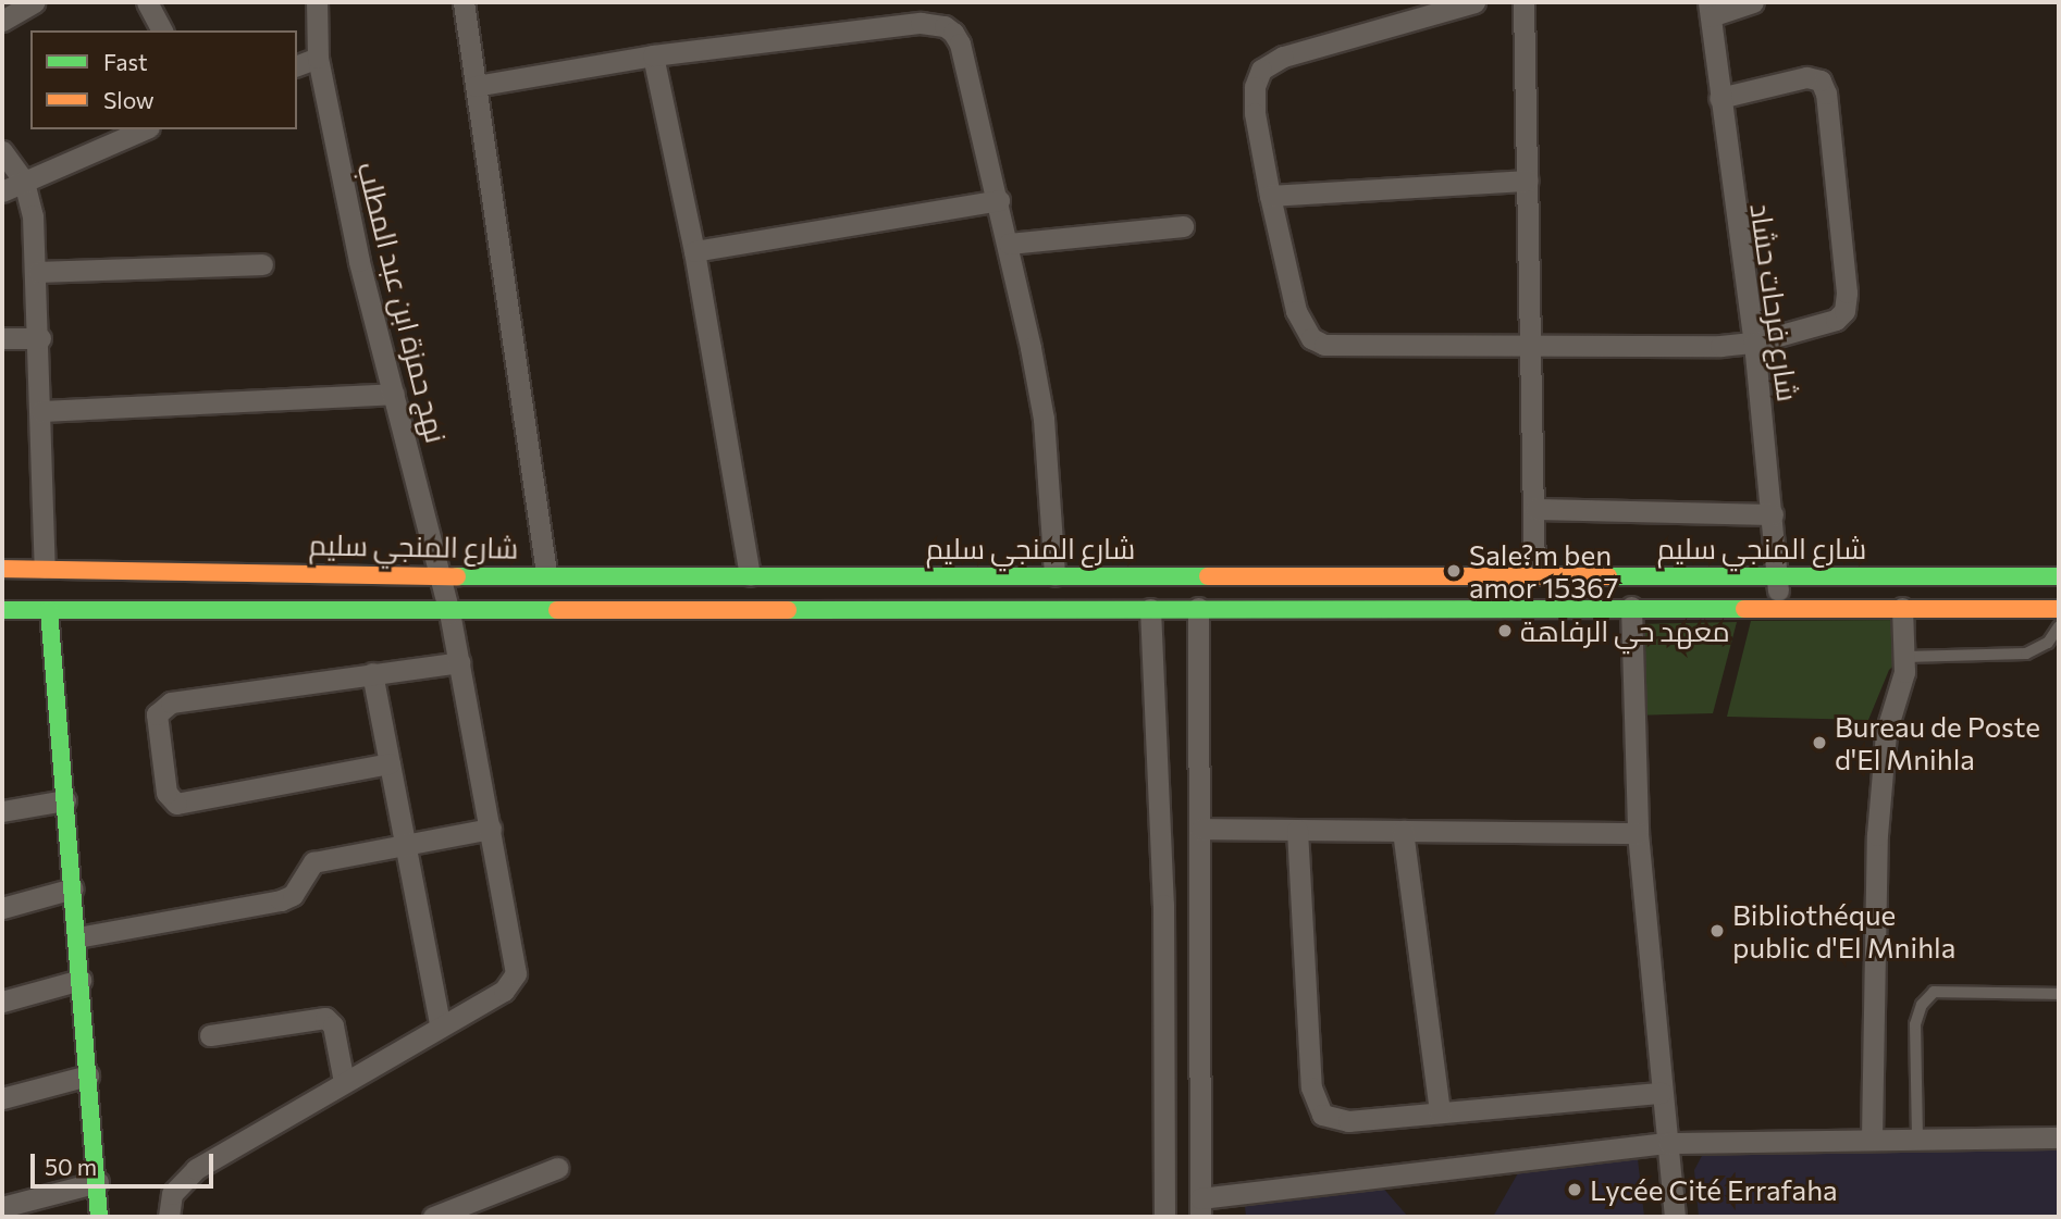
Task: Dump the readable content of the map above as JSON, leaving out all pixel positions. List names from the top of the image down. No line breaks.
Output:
{"streets":{"main road":["شارع المنجي سليم"],"street":["نهج حمزة ابن عبد المطلب","شارع فرحات حشاد"]},"crossings":[["نهج حمزة ابن عبد المطلب","شارع المنجي سليم"],["شارع فرحات حشاد","شارع المنجي سليم"]],"places":["Sale?m ben amor 15367","معهد حي الرفاهة","Bureau de Poste d'El Mnihla","Bibliothéque public d'El Mnihla","Lycée Cité Errafaha"],"legend":["Fast","Slow"],"scale_bar":"50 m"}
